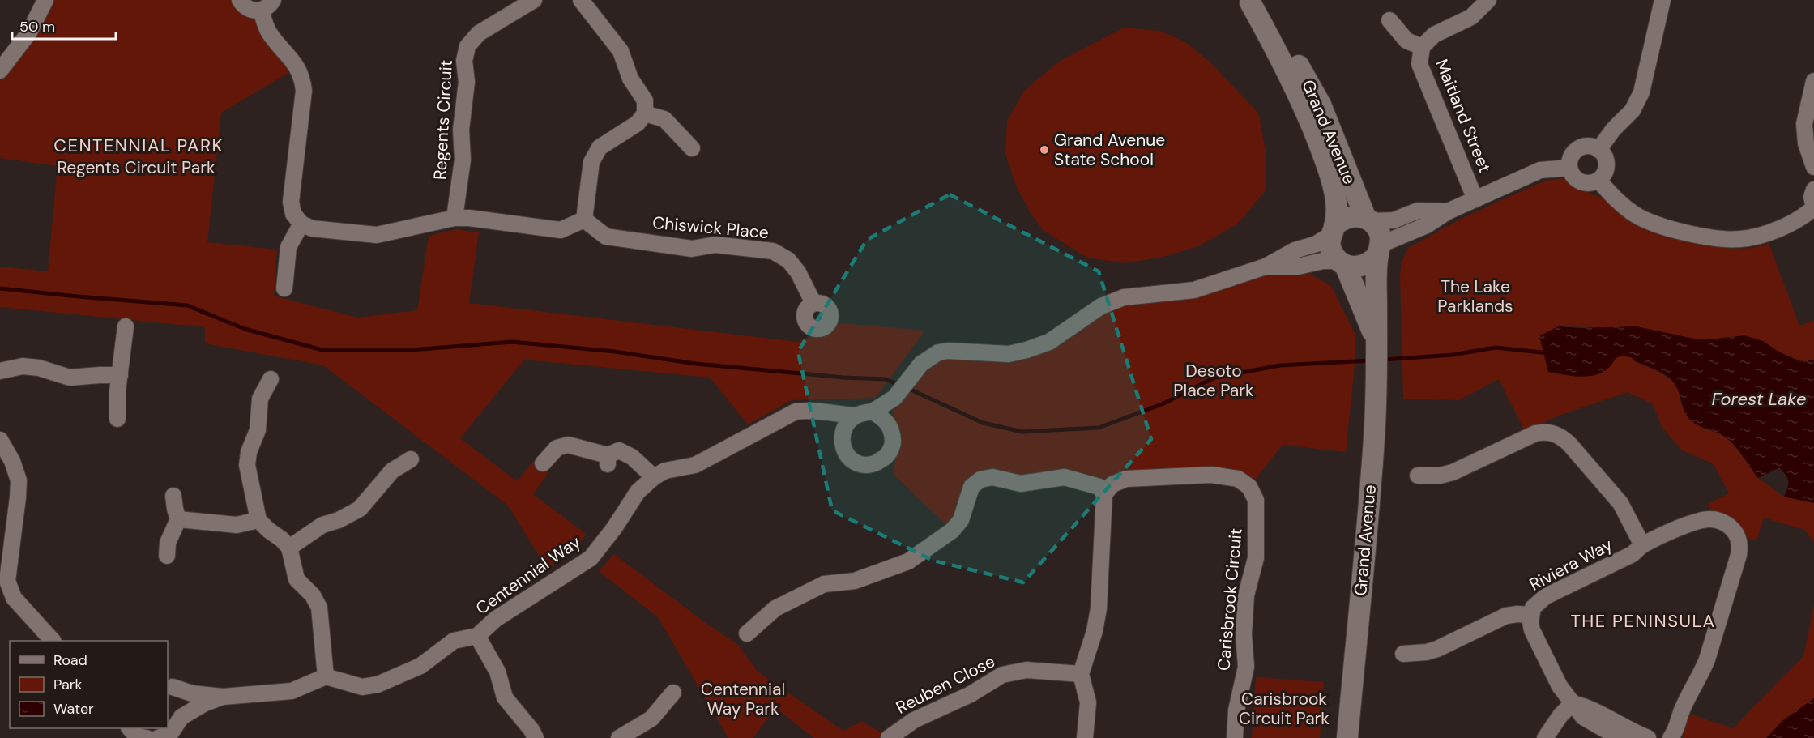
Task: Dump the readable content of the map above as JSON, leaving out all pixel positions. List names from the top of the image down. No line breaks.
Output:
{"streets":{"street":["Maitland Street","Regents Circuit","Grand Avenue","Chiswick Place","Riviera Way","Centennial Way","Carisbrook Circuit","Reuben Close"]},"crossings":[["Grand Avenue","Centennial Way"]],"districts":["CENTENNIAL PARK","THE PENINSULA"],"water":["Forest Lake"],"parks":["Regents Circuit Park","The Lake Parklands","Desoto Place Park","Centennial Way Park","Carisbrook Circuit Park"],"places":["Grand Avenue State School"],"legend":["Road","Park","Water"],"scale_bar":"50 m"}
